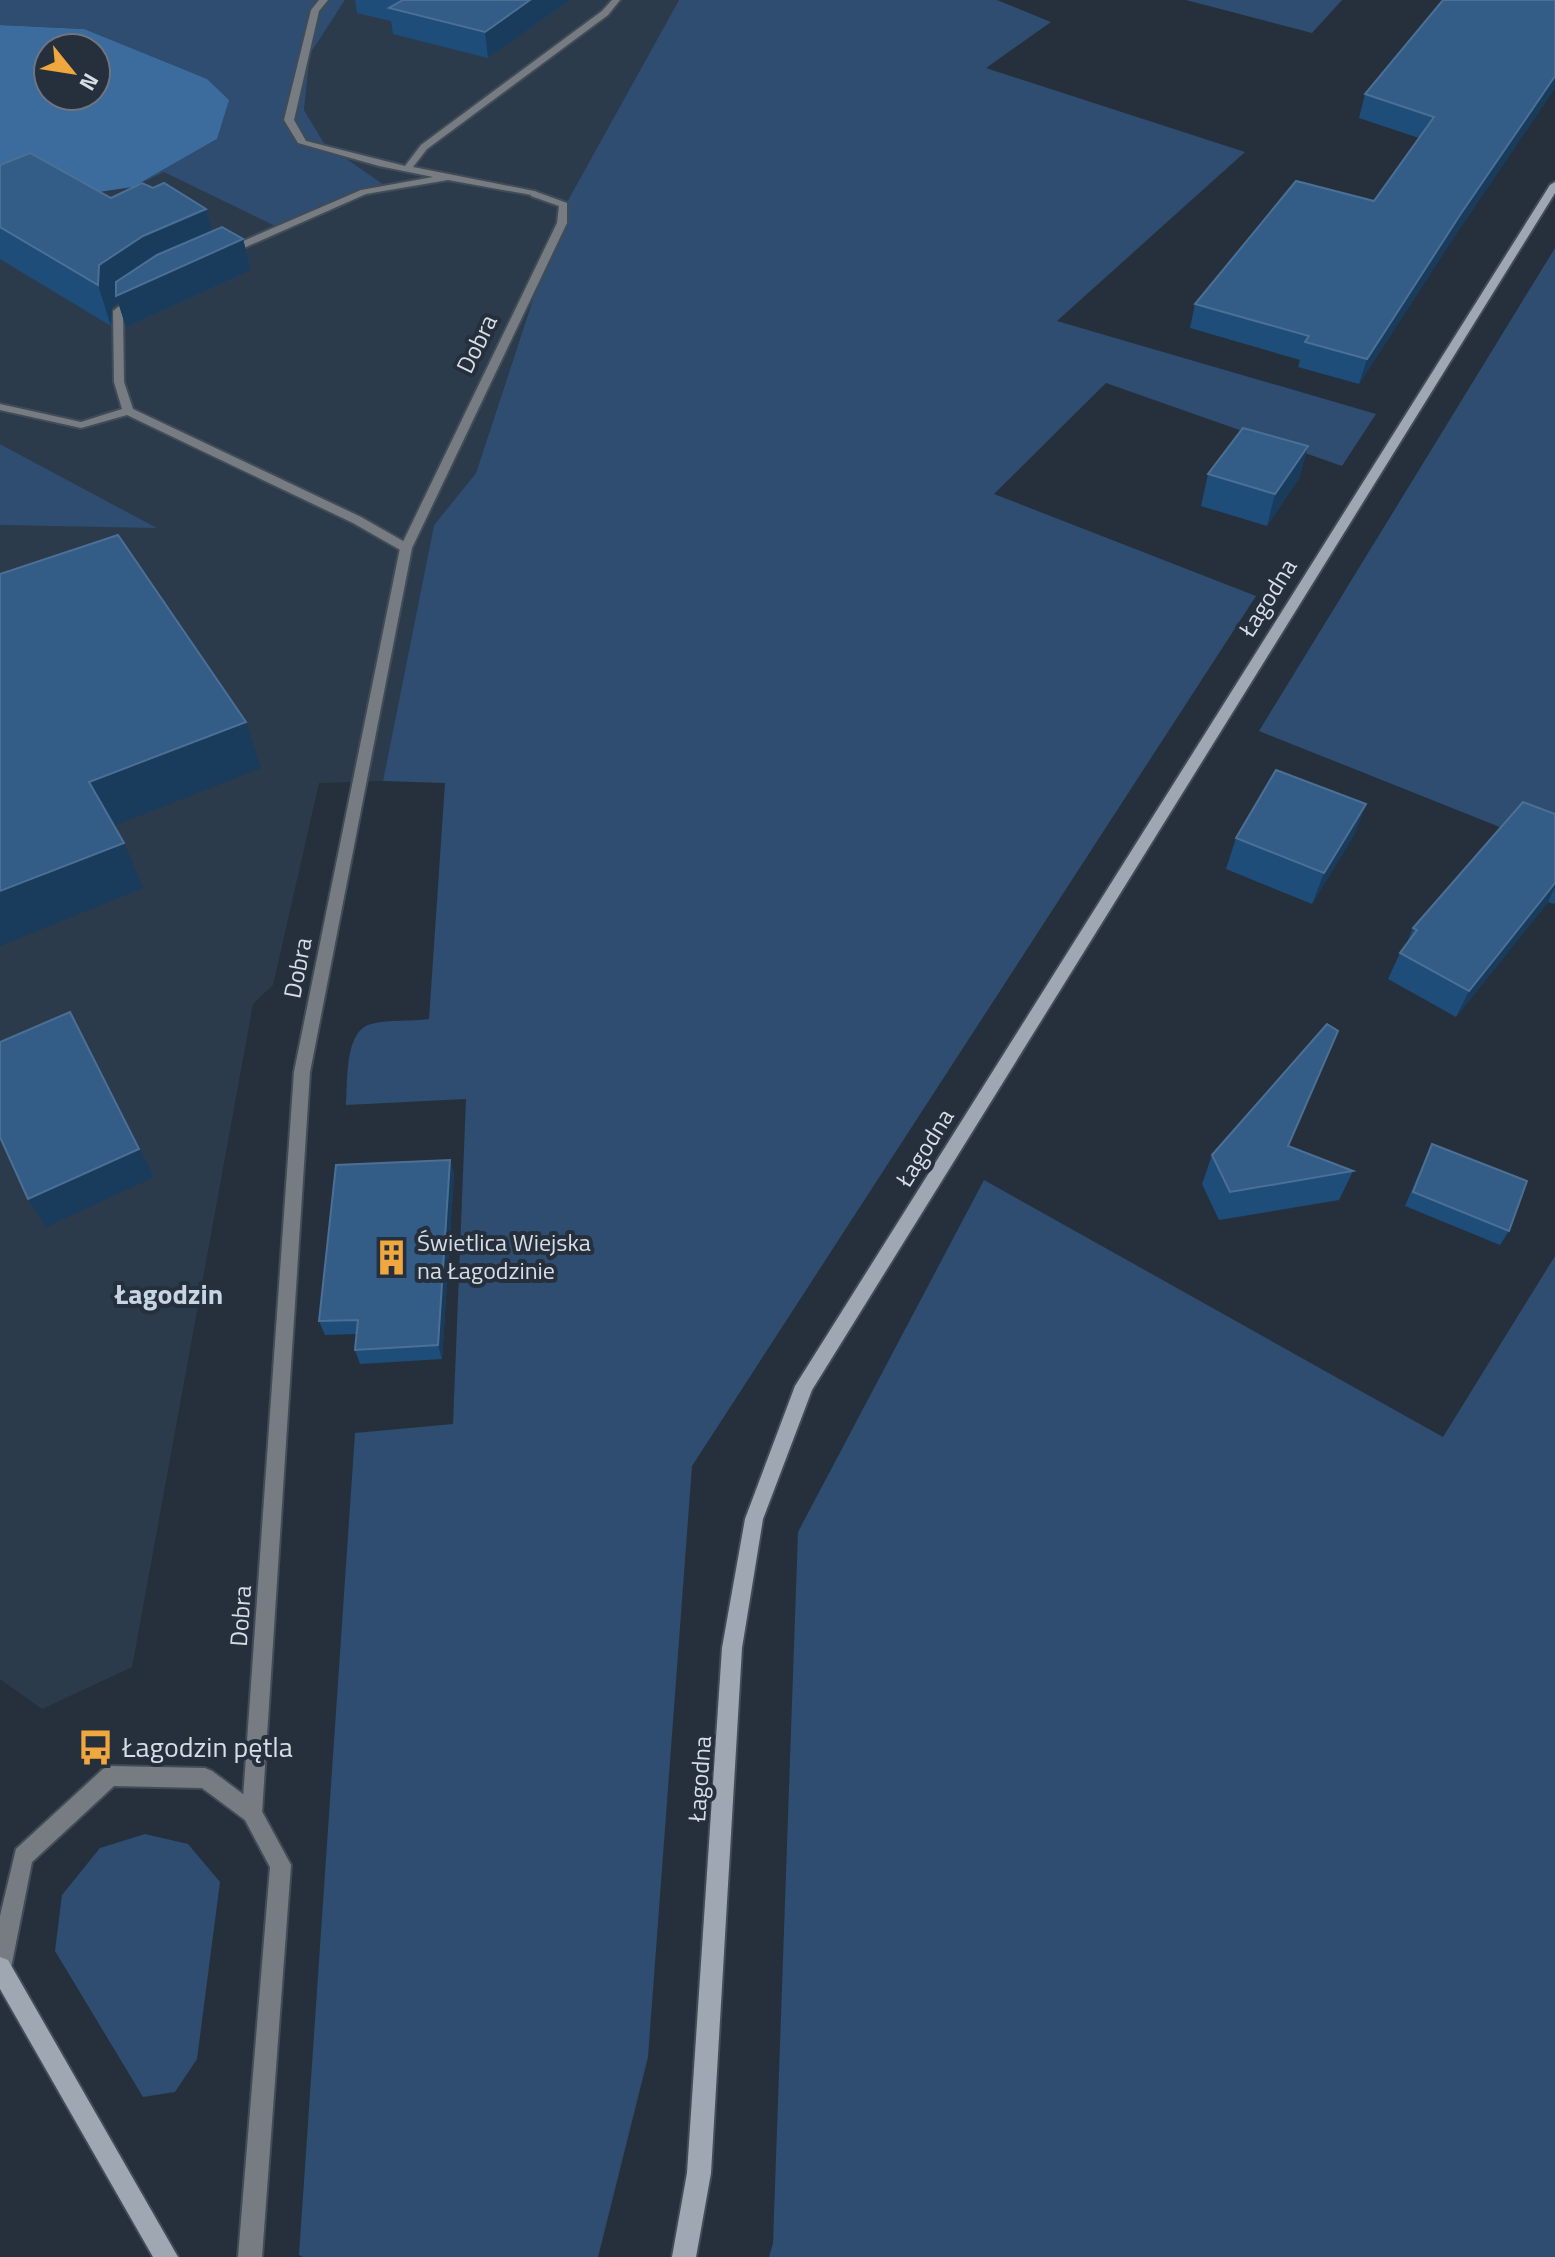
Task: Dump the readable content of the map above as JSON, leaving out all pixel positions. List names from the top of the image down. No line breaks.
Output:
{"streets":{"street":["Dobra","Łagodna"]},"districts":["Łagodzin"],"places":{"building":["Świetlica Wiejska na Łagodzinie"],"bus stop":["Łagodzin pętla"]},"north":"bottom right"}
